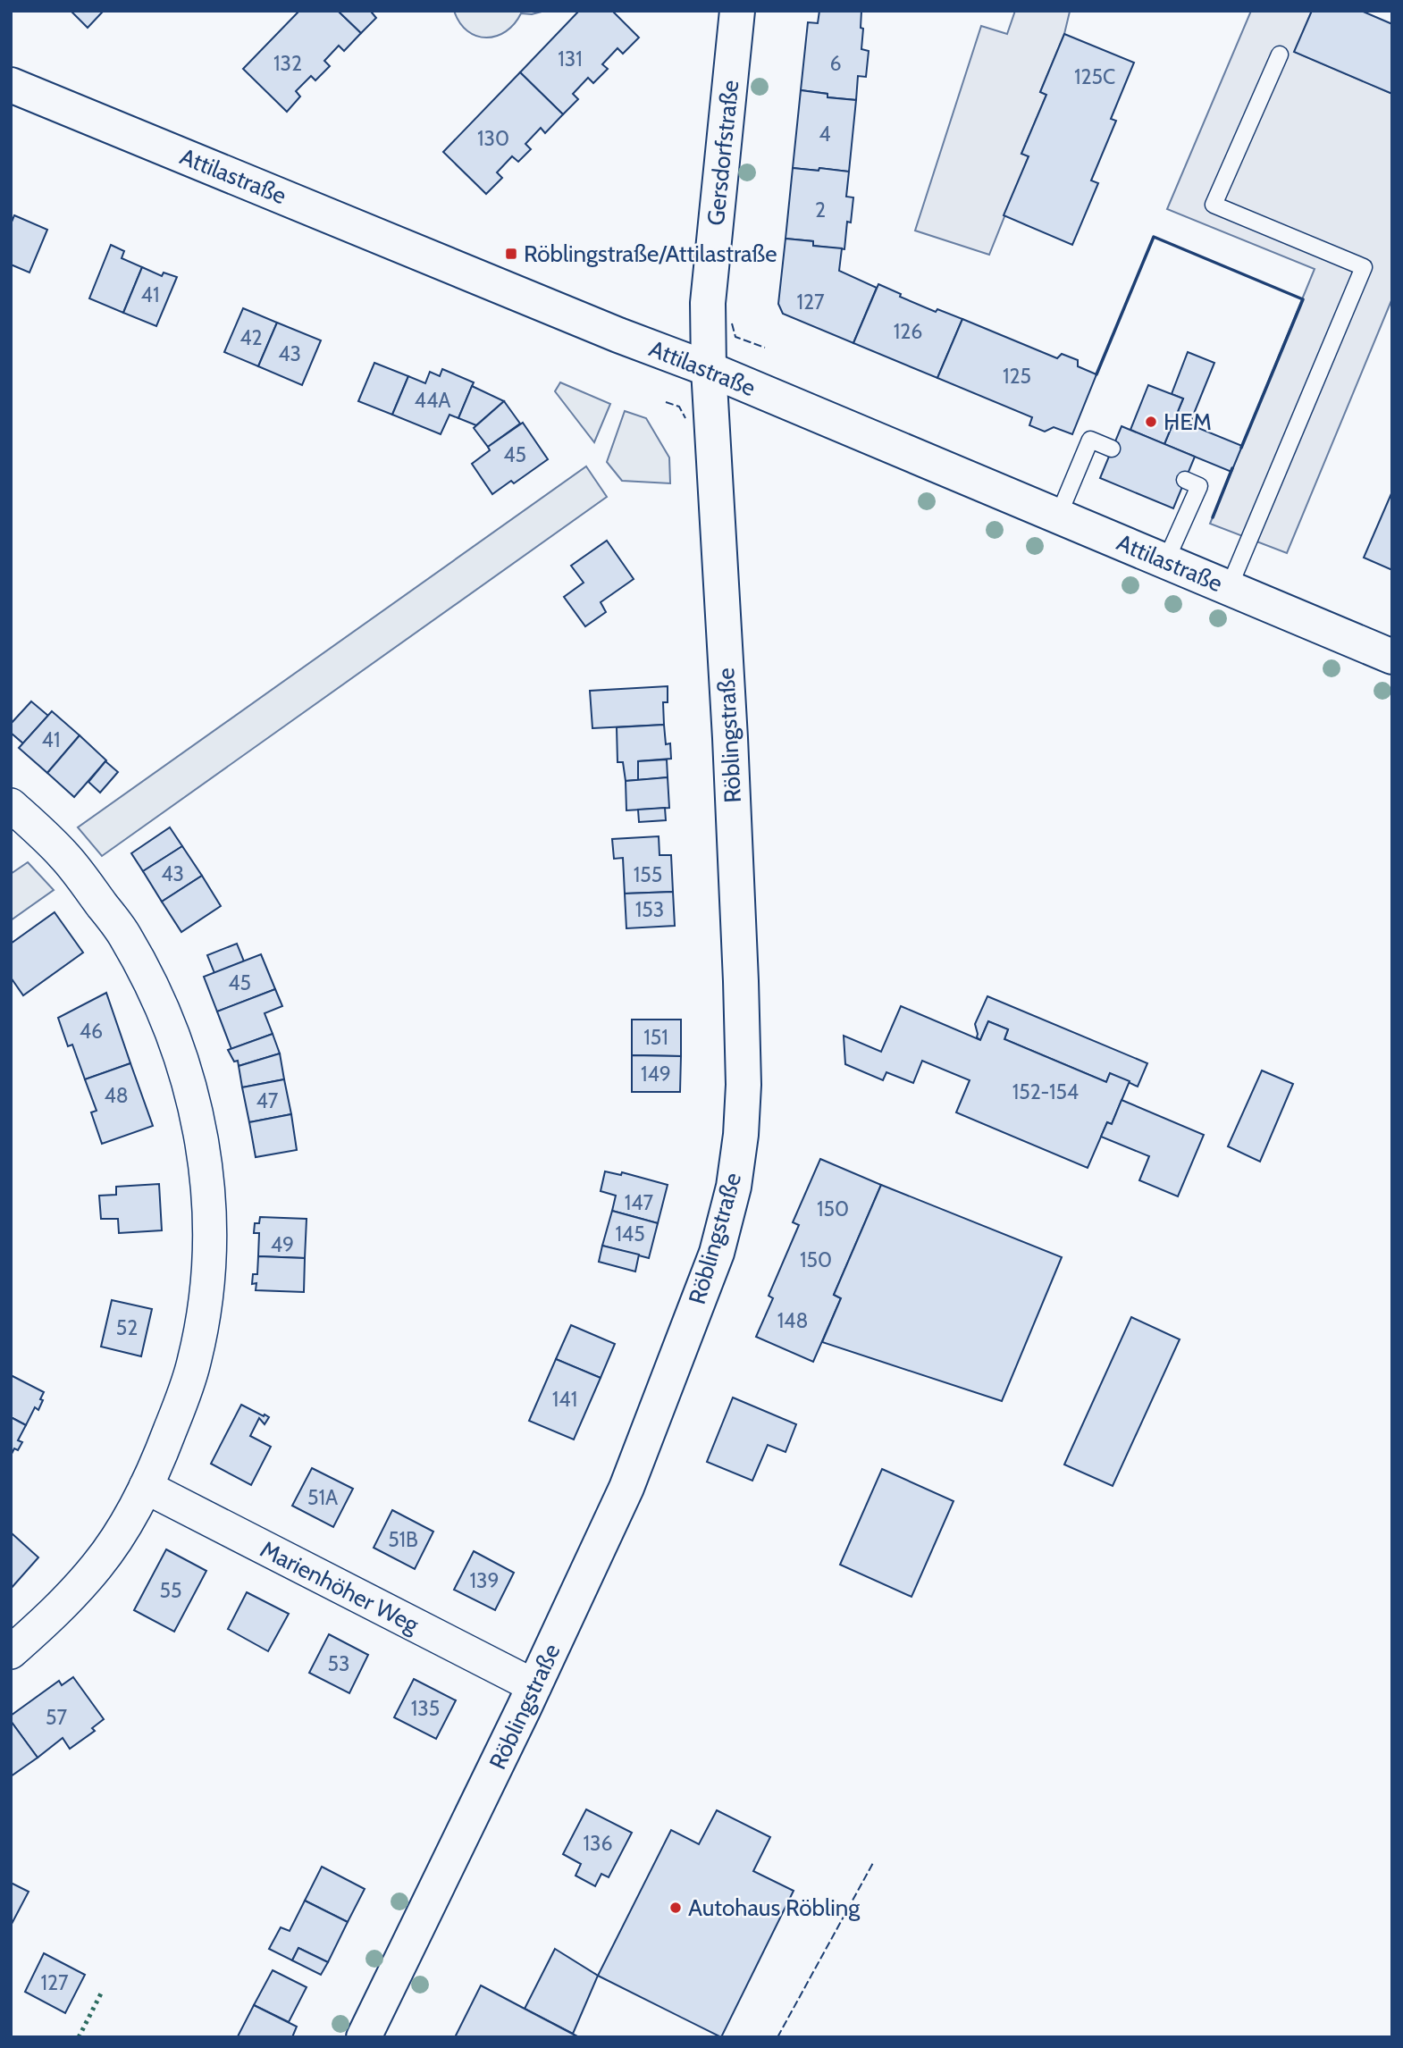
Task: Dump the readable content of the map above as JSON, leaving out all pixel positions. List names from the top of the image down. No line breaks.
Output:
{"streets":{"street":["Gersdorfstraße","Attilastraße","Röblingstraße","Marienhöher Weg"]},"crossings":[["Gersdorfstraße","Attilastraße"],["Gersdorfstraße","Röblingstraße"],["Attilastraße","Röblingstraße"],["Röblingstraße","Marienhöher Weg"]],"places":{"transit":["Röblingstraße/Attilastraße"],"other":["HEM","Autohaus Röbling"]},"house_numbers":["131","132","6","125C","4","130","2","41","127","126","42","43","125","44A","45","41","43","155","153","45","46","151","149","152-154","48","47","147","150","145","49","150","148","52","141","51A","51B","139","55","53","135","57","136","127"]}
